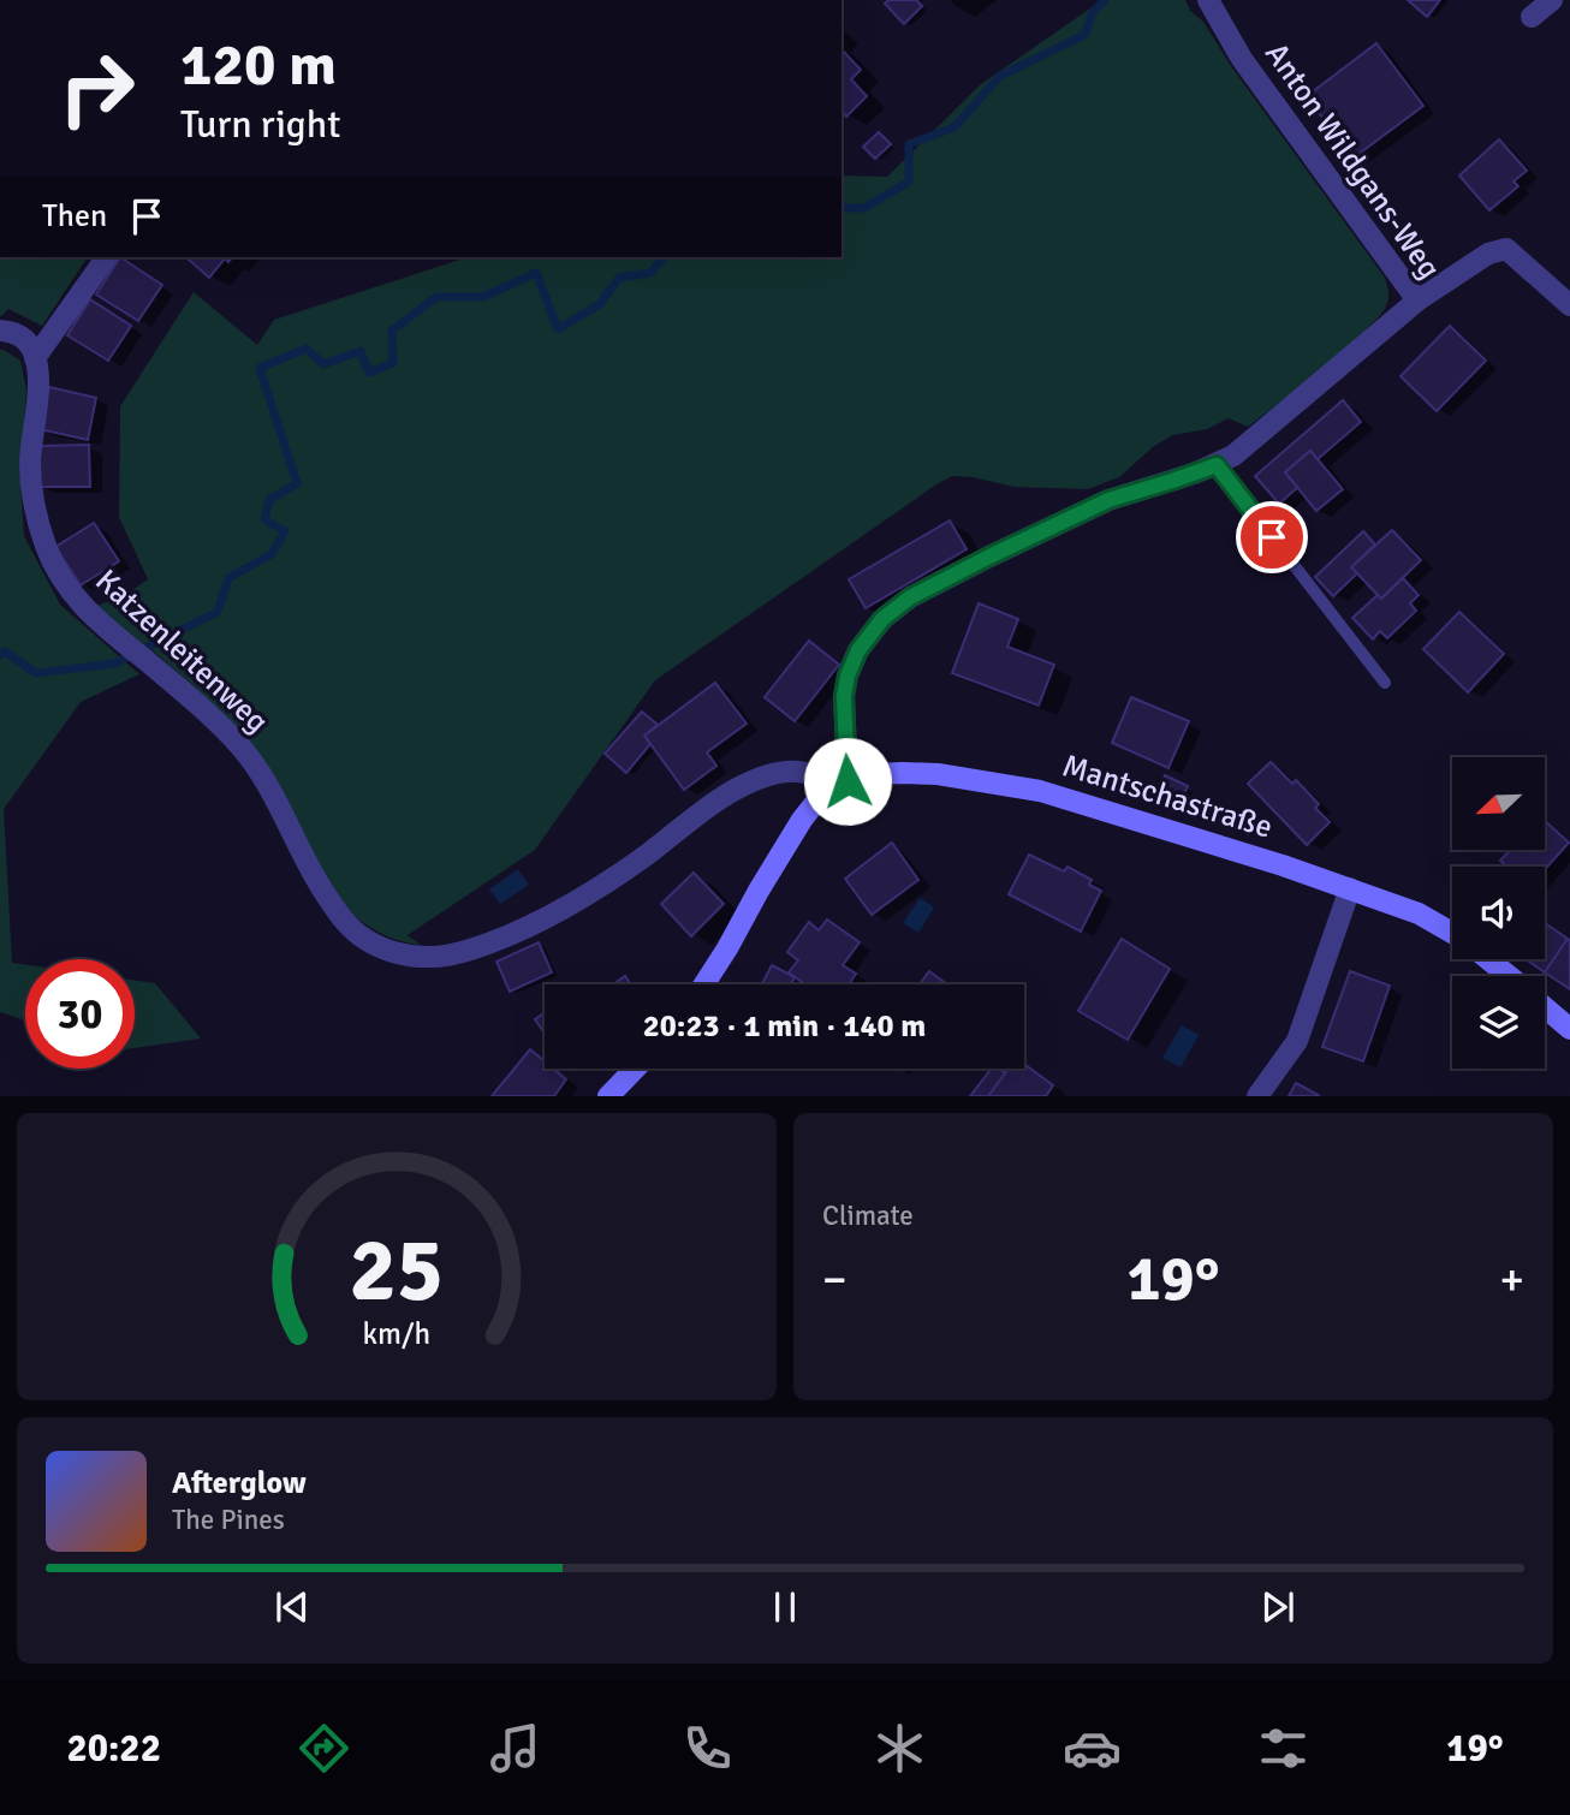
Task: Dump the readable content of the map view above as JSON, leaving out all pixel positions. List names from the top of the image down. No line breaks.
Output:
{"streets":{"street":["Anton Wildgans-Weg","Katzenleitenweg","Mantschastraße"]},"crossings":[["Anton Wildgans-Weg","Katzenleitenweg"],["Anton Wildgans-Weg","Mantschastraße"],["Katzenleitenweg","Mantschastraße"]],"north":"bottom left","page":{"turn":["120 m","Turn right"],"then":"Then","limit":"30","trip":"20:23 · 1 min · 140 m","tile":"Climate","heat":["−","19°","+"],"song":["Afterglow","The Pines"],"tabs":["20:22","19°"],"gauge":["25","km/h"]}}
